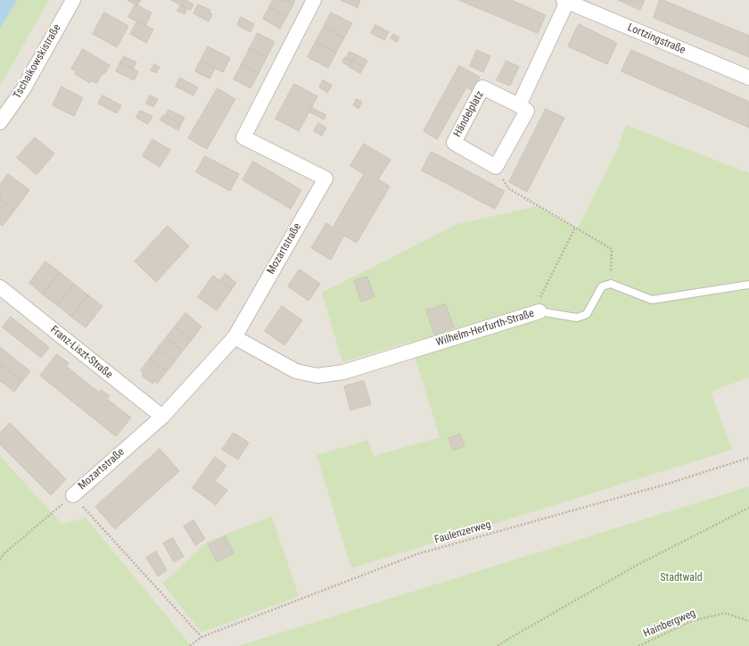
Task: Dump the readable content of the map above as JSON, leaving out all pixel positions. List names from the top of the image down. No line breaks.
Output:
{"streets":{"street":["Lortzingstraße","Tschaikowskistraße","Händelplatz","Mozartstraße","Wilhelm-Herfurth-Straße","Franz-Liszt-Straße"],"path":["Faulenzerweg","Hainbergweg"]},"crossings":[["Mozartstraße","Wilhelm-Herfurth-Straße"],["Mozartstraße","Franz-Liszt-Straße"]],"parks":["Stadtwald"]}
